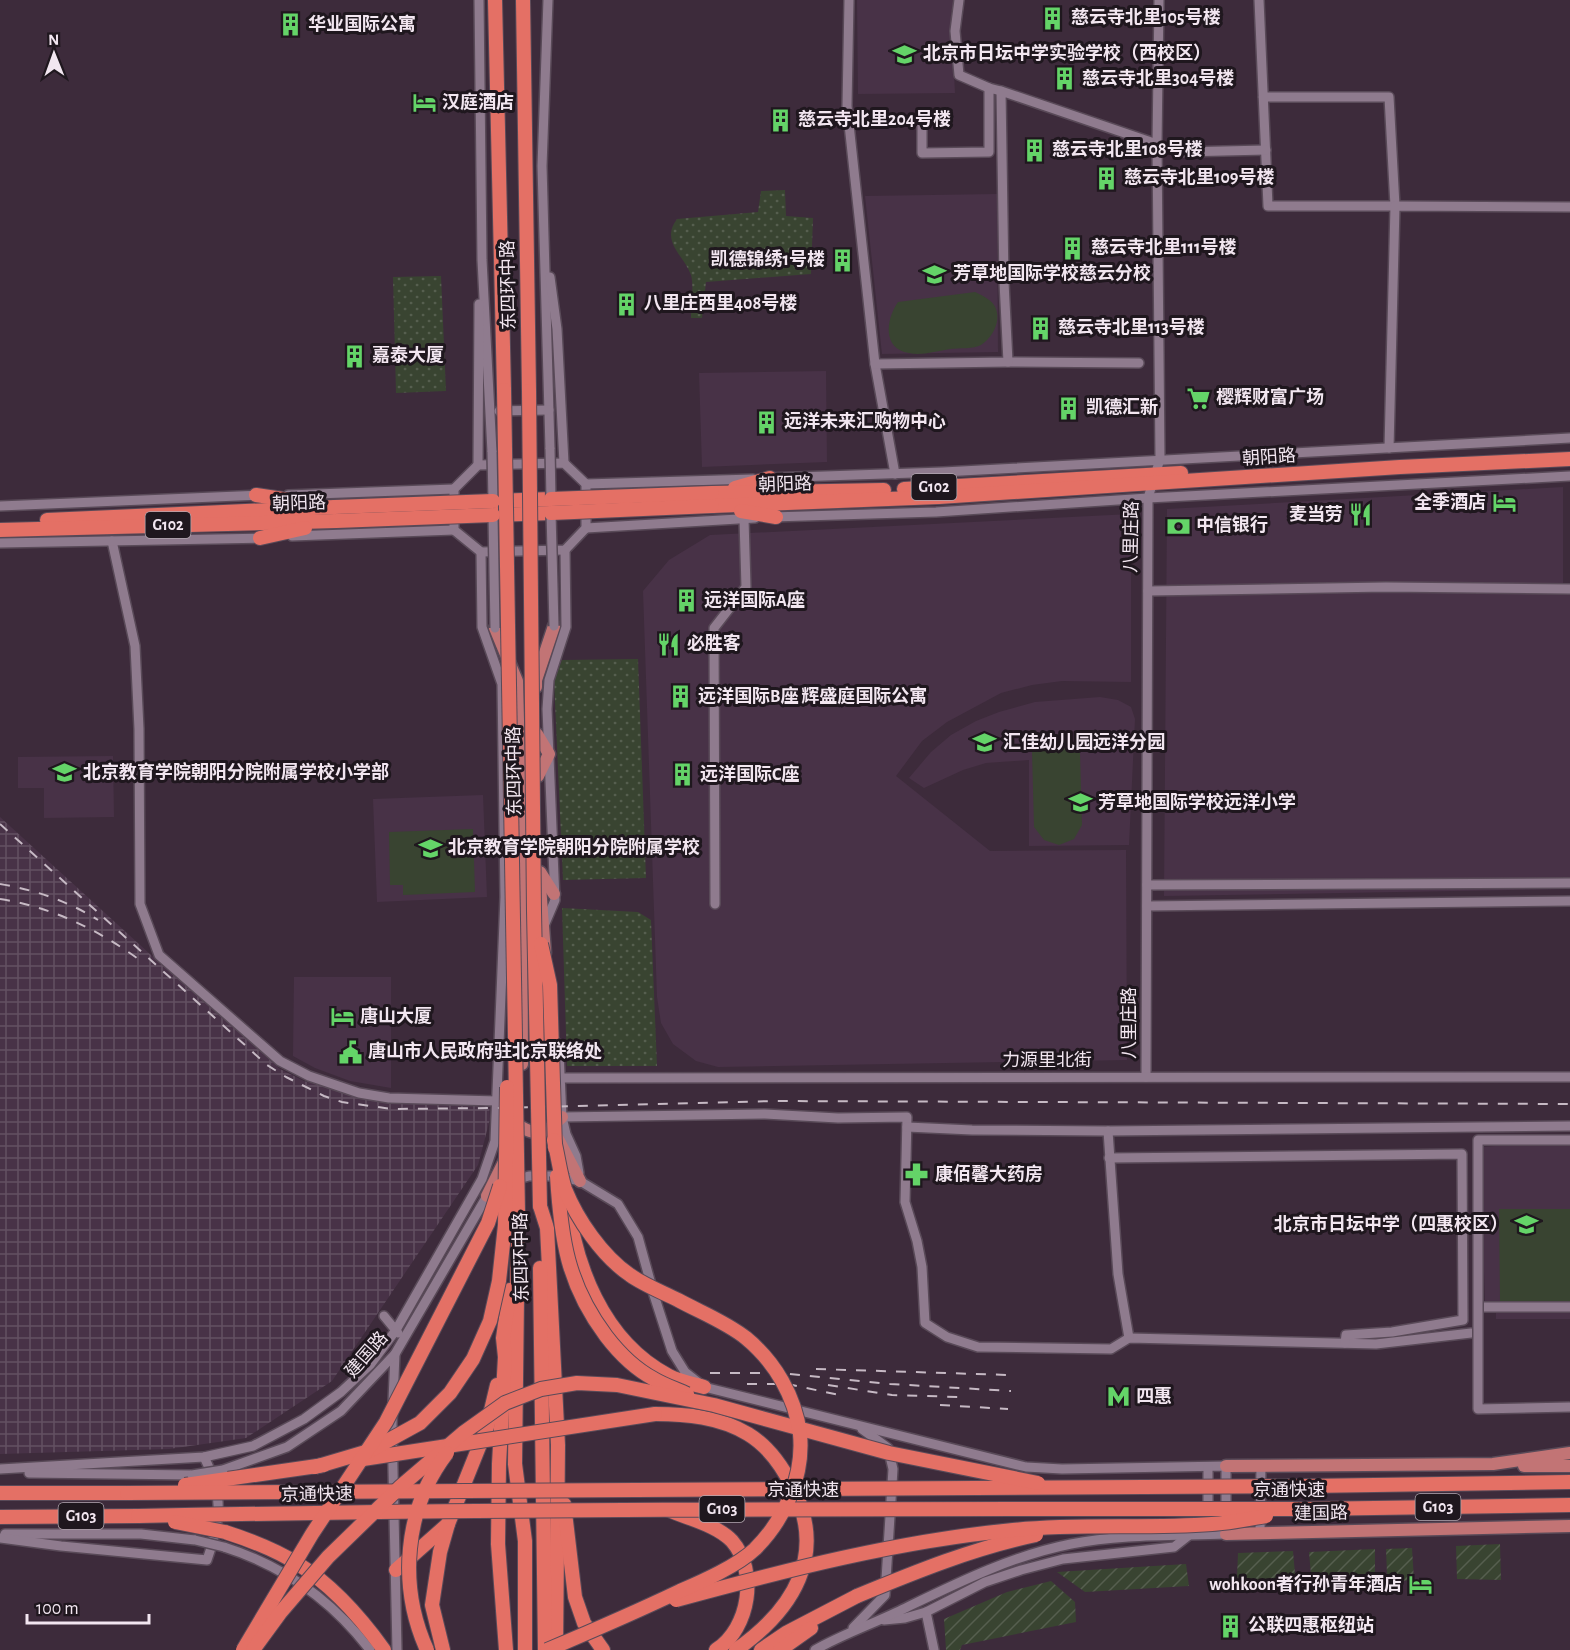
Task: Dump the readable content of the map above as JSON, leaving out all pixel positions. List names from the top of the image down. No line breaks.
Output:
{"streets":{"highway":["东四环中路","朝阳路","G102","京通快速","G103"],"main road":["建国路"],"street":["八里庄路","力源里北街"]},"crossings":[["东四环中路","朝阳路"],["东四环中路","力源里北街"],["东四环中路","建国路"],["朝阳路","八里庄路"],["八里庄路","力源里北街"]],"places":{"building":["慈云寺北里105号楼","华业国际公寓","慈云寺北里304号楼","慈云寺北里204号楼","慈云寺北里108号楼","慈云寺北里109号楼","慈云寺北里111号楼","凯德锦绣1号楼","八里庄西里408号楼","慈云寺北里113号楼","嘉泰大厦","凯德汇新","远洋未来汇购物中心","远洋国际A座","远洋国际B座 辉盛庭国际公寓","远洋国际C座","公联四惠枢纽站"],"school or university":["北京市日坛中学实验学校（西校区）","芳草地国际学校慈云分校","汇佳幼儿园远洋分园","北京教育学院朝阳分院附属学校小学部","芳草地国际学校远洋小学","北京教育学院朝阳分院附属学校","北京市日坛中学（四惠校区）"],"hotel":["汉庭酒店","全季酒店","唐山大厦","wohkoon者行孙青年酒店"],"supermarket":["樱辉财富广场"],"restaurant":["麦当劳","必胜客"],"bank":["中信银行"],"public building":["唐山市人民政府驻北京联络处"],"pharmacy":["康佰馨大药房"],"metro station":["四惠"]},"scale_bar":"100 m","north":"top"}
